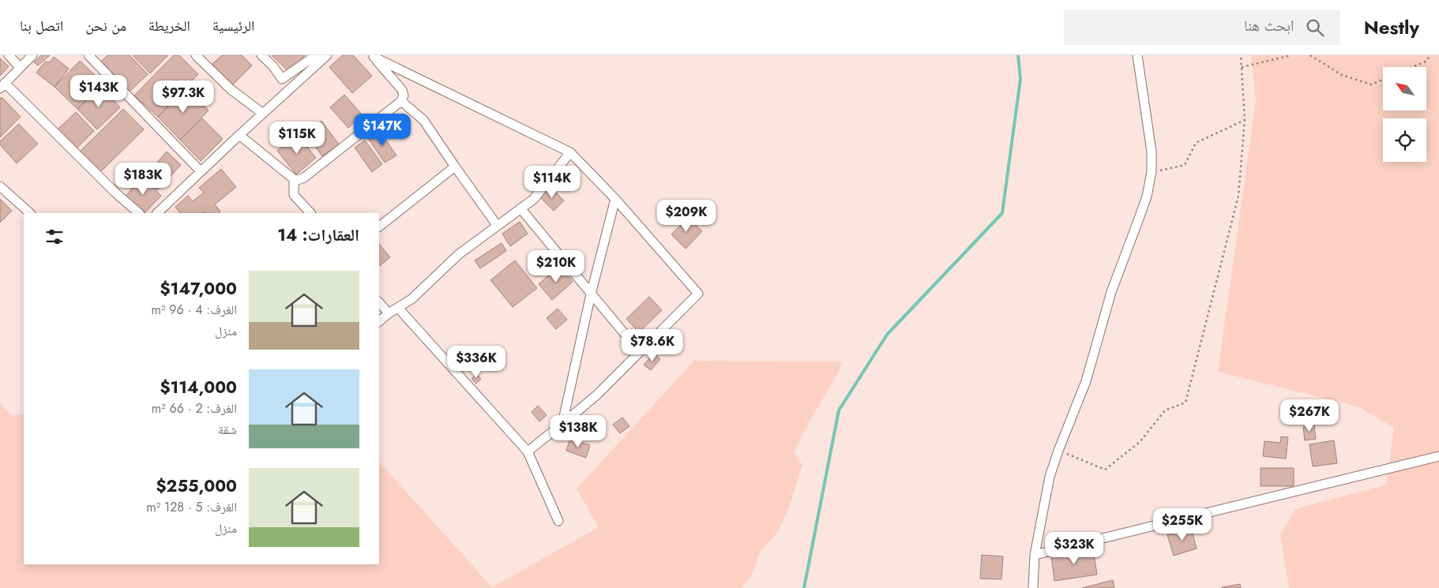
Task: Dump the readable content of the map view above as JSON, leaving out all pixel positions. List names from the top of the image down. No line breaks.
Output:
{"north":"top left","page":{"header":"Nestly","search":"ابحث هنا","nav":["الرئيسية","الخريطة","من نحن","اتصل بنا"],"price":["$143K","$97.3K","$147K","$115K","$183K","$114K","$209K","$210K","$78.6K","$336K","$267K","$138K","$255K","$323K"],"heading":"العقارات: 14","list":[{"name":"$147,000","note":"الغرف: 4 · 96 m² · منزل"},{"name":"$114,000","note":"الغرف: 2 · 66 m² · شقة"},{"name":"$255,000","note":"الغرف: 5 · 128 m² · منزل"}]}}
